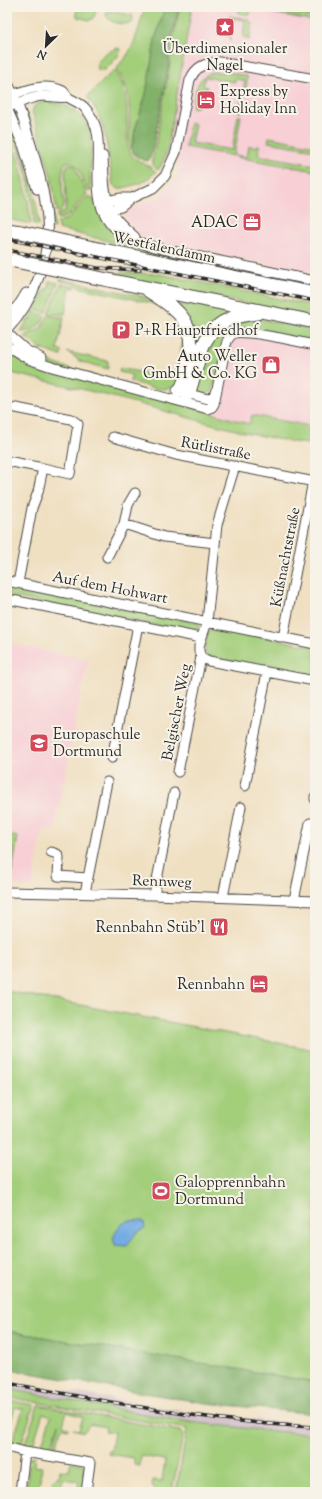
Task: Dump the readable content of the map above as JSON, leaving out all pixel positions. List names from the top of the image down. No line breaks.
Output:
{"streets":{"highway":["Westfalendamm"],"street":["Rütlistraße","Küßnachtstraße","Auf dem Hohwart","Belgischer Weg","Rennweg"]},"crossings":[["Rütlistraße","Küßnachtstraße"],["Küßnachtstraße","Auf dem Hohwart"]],"places":{"place":["Überdimensionaler Nagel"],"hotel":["Express by Holiday Inn","Rennbahn"],"office":["ADAC"],"parking":["P+R Hauptfriedhof"],"shop":["Auto Weller GmbH & Co. KG"],"school or university":["Europaschule Dortmund"],"restaurant":["Rennbahn Stüb'l"],"sports":["Galopprennbahn Dortmund"]},"north":"bottom left"}
